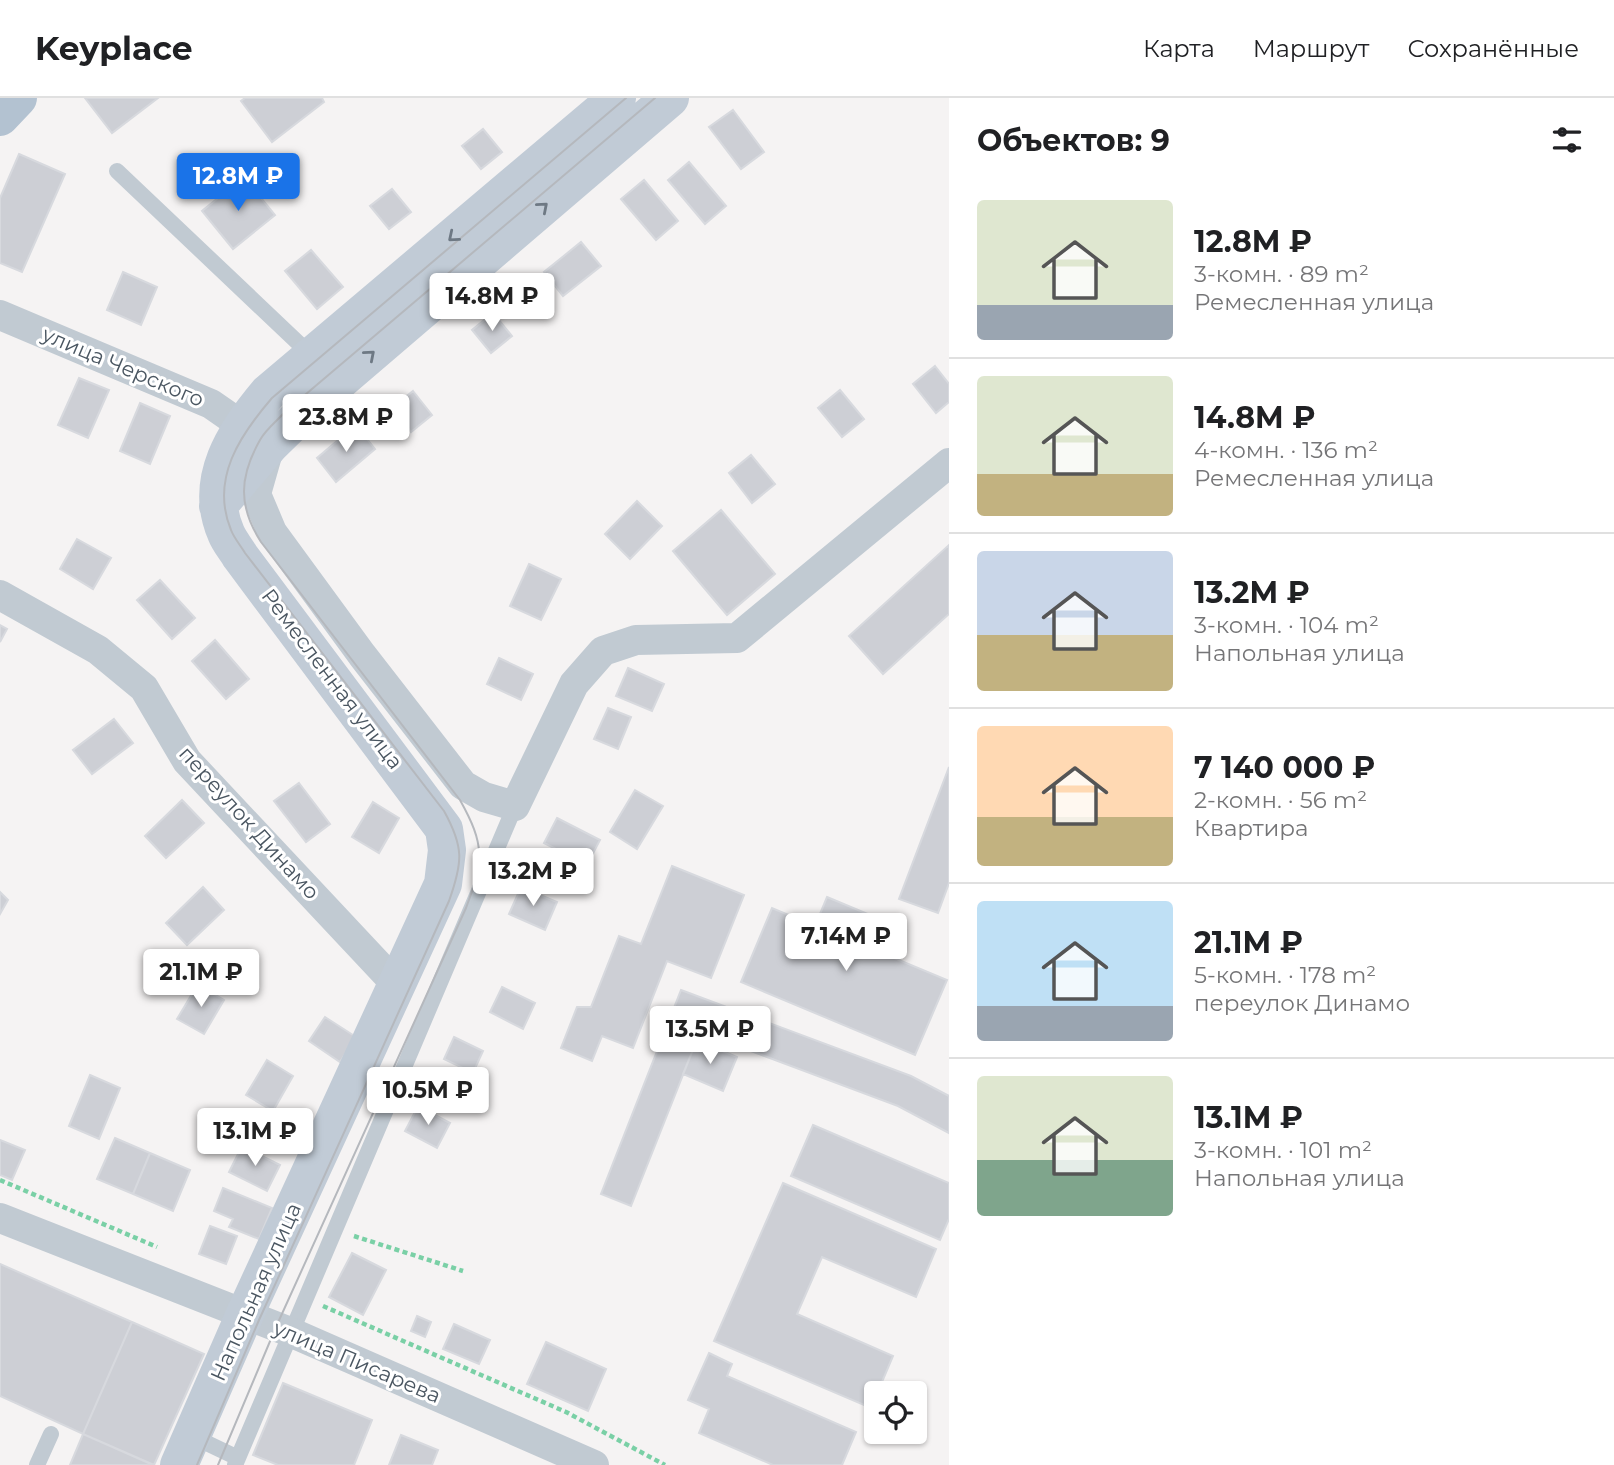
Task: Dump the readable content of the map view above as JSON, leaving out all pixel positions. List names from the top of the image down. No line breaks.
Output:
{"streets":{"street":["улица Черского","Ремесленная улица","переулок Динамо","Напольная улица","улица Писарева"]},"crossings":[["улица Черского","Ремесленная улица"],["Ремесленная улица","Напольная улица"],["переулок Динамо","Напольная улица"],["Напольная улица","улица Писарева"]],"page":{"header":"Keyplace","nav":["Карта","Маршрут","Сохранённые"],"heading":"Объектов: 9","price":["12.8M ₽","14.8M ₽","23.8M ₽","13.2M ₽","7.14M ₽","21.1M ₽","13.5M ₽","10.5M ₽","13.1M ₽"],"list":[{"name":"12.8M ₽","note":"3-комн. · 89 m² · Ремесленная улица"},{"name":"14.8M ₽","note":"4-комн. · 136 m² · Ремесленная улица"},{"name":"13.2M ₽","note":"3-комн. · 104 m² · Напольная улица"},{"name":"7 140 000 ₽","note":"2-комн. · 56 m² · Квартира"},{"name":"21.1M ₽","note":"5-комн. · 178 m² · переулок Динамо"},{"name":"13.1M ₽","note":"3-комн. · 101 m² · Напольная улица"}]}}
